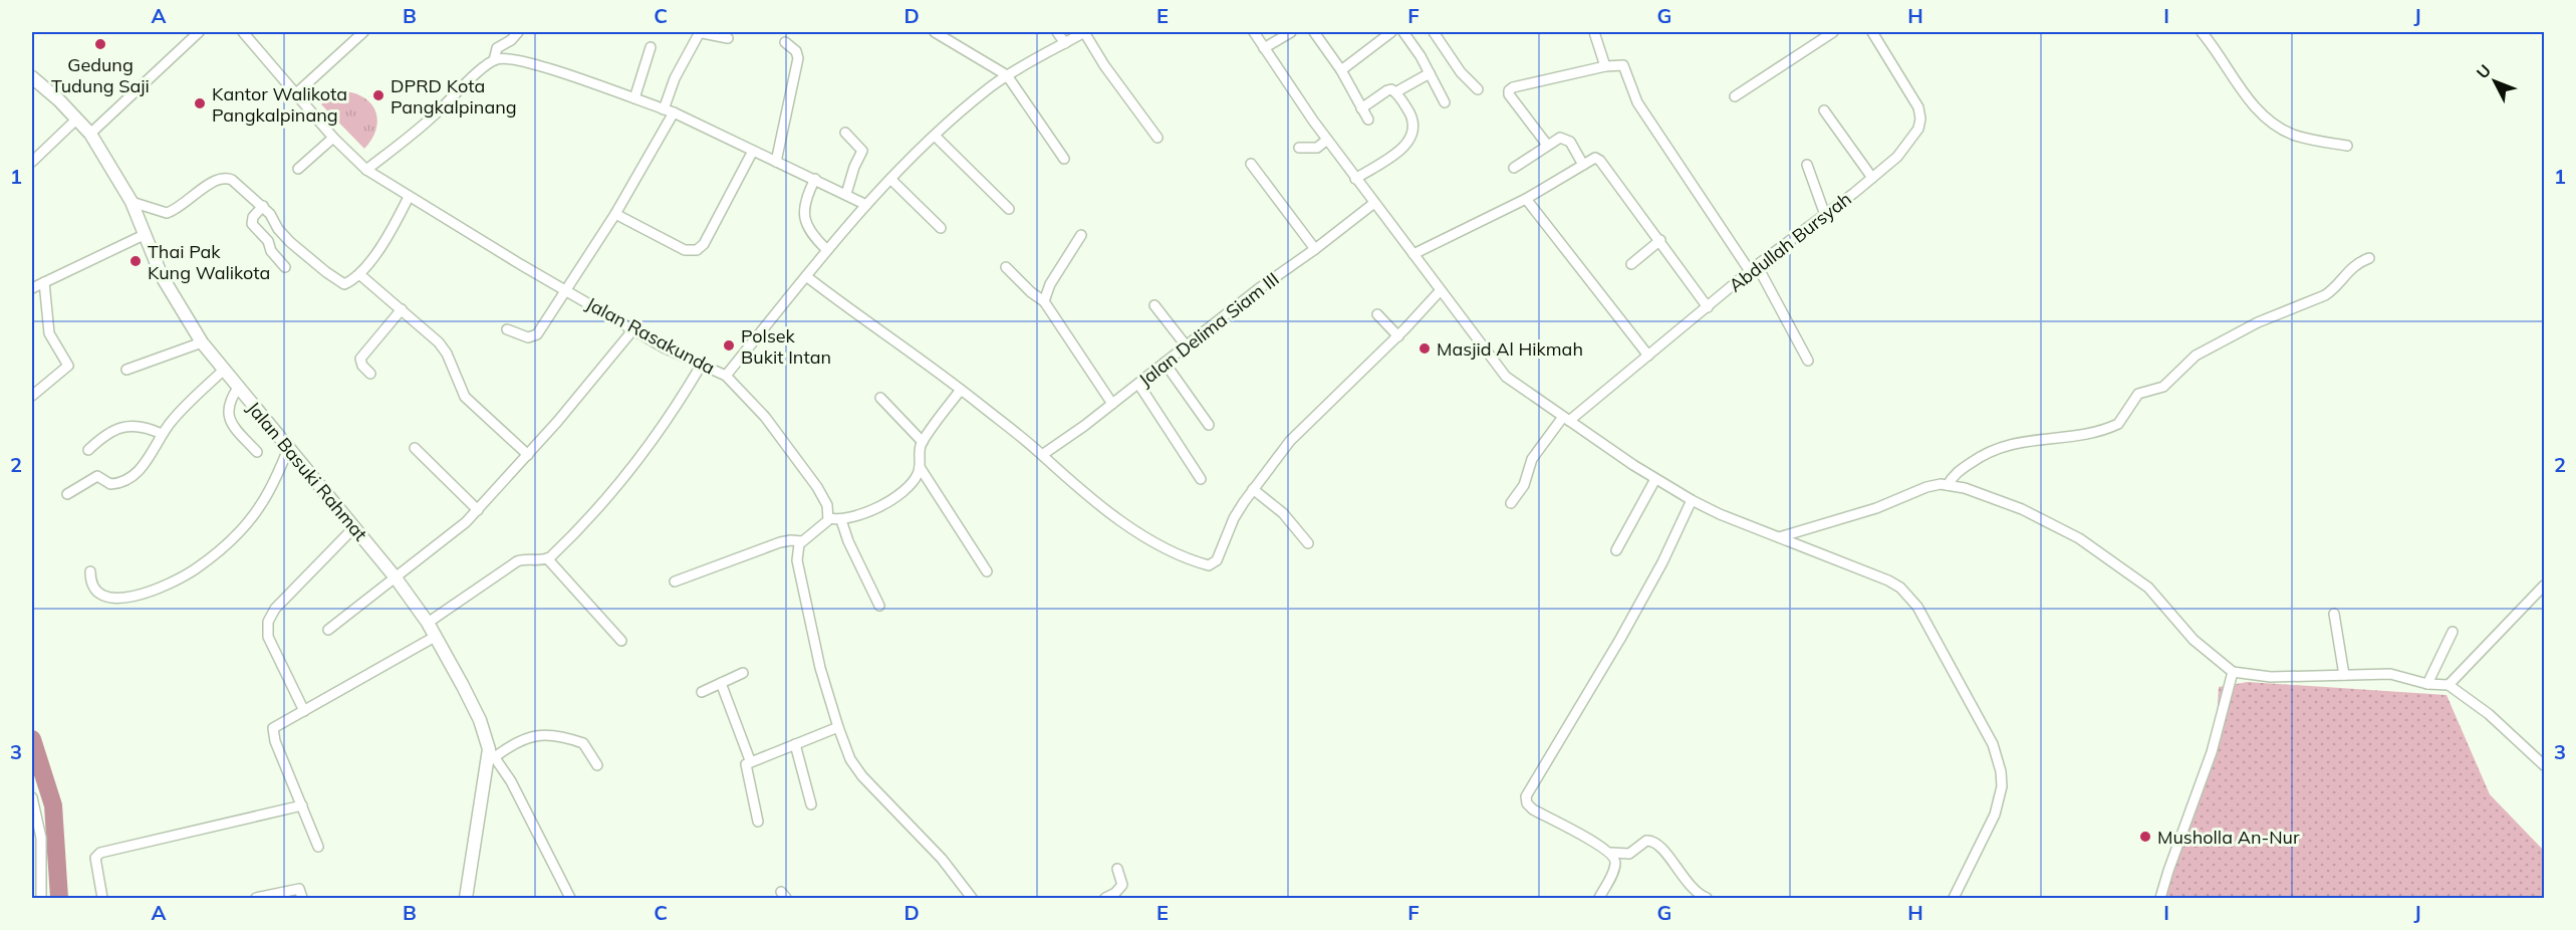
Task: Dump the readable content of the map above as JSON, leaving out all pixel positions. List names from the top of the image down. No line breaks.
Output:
{"streets":{"street":["Abdullah Bursyah","Jalan Delima Siam III","Jalan Rasakunda","Jalan Basuki Rahmat"]},"places":["Gedung Tudung Saji","DPRD Kota Pangkalpinang","Kantor Walikota Pangkalpinang","Thai Pak Kung Walikota","Polsek Bukit Intan","Masjid Al Hikmah","Musholla An-Nur"],"north":"top left","grid":{"columns":["A","B","C","D","E","F","G","H","I","J"],"rows":["1","2","3"]}}
